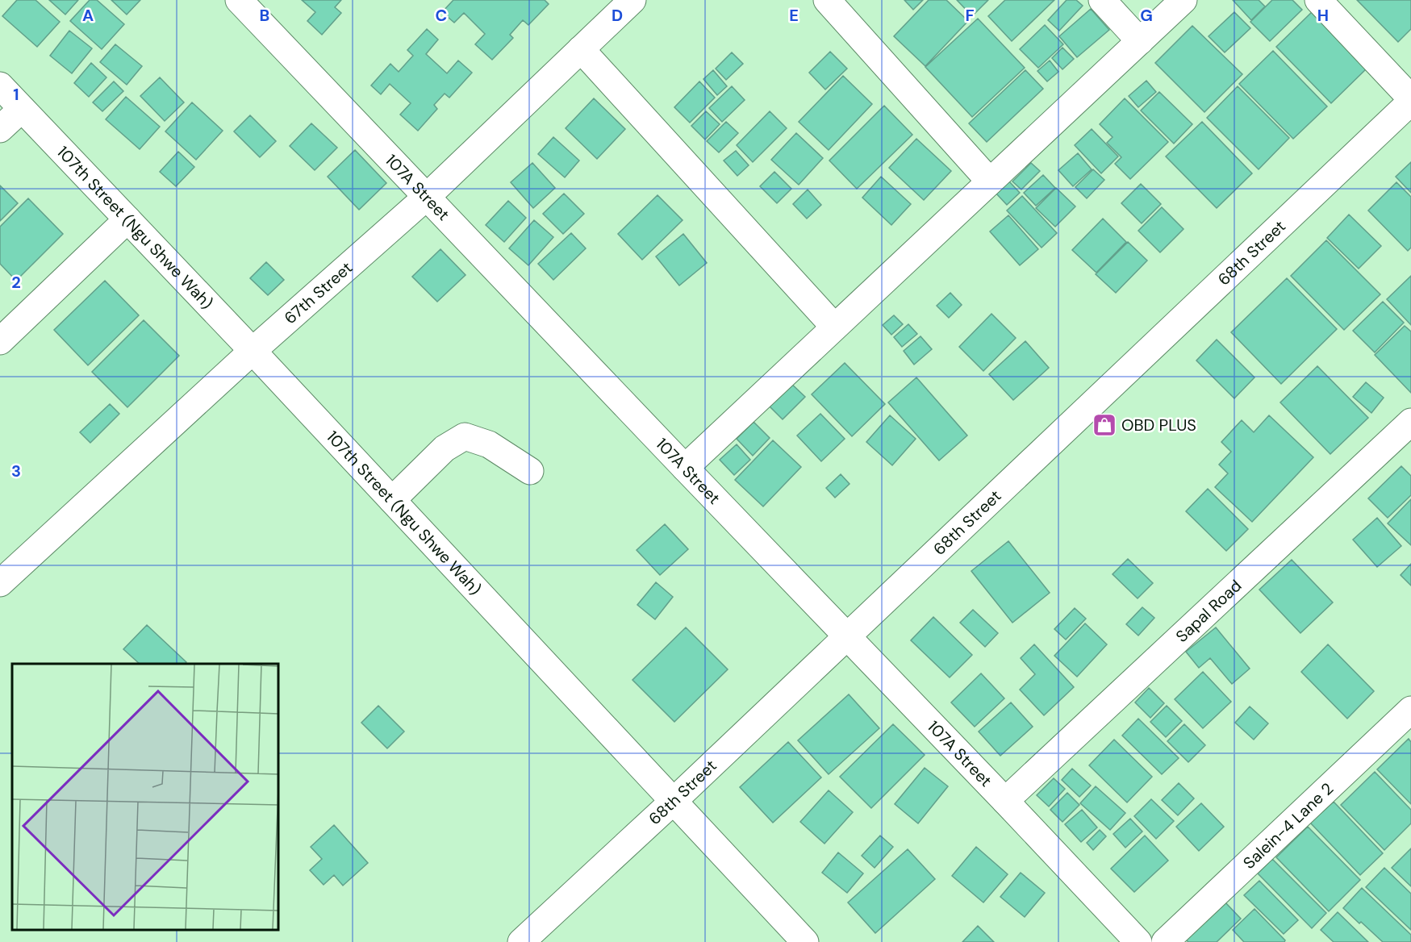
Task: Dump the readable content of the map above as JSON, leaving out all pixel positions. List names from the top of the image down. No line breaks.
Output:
{"streets":{"street":["107A Street","107th Street (Ngu Shwe Wah)","68th Street","67th Street","Sapal Road","Salein-4 Lane 2"]},"crossings":[["107A Street","68th Street"],["107A Street","67th Street"],["107A Street","Sapal Road"],["107th Street (Ngu Shwe Wah)","68th Street"],["107th Street (Ngu Shwe Wah)","67th Street"]],"places":{"shop":["OBD PLUS"]},"grid":{"columns":["A","B","C","D","E","F","G","H"],"rows":["1","2","3"]}}
